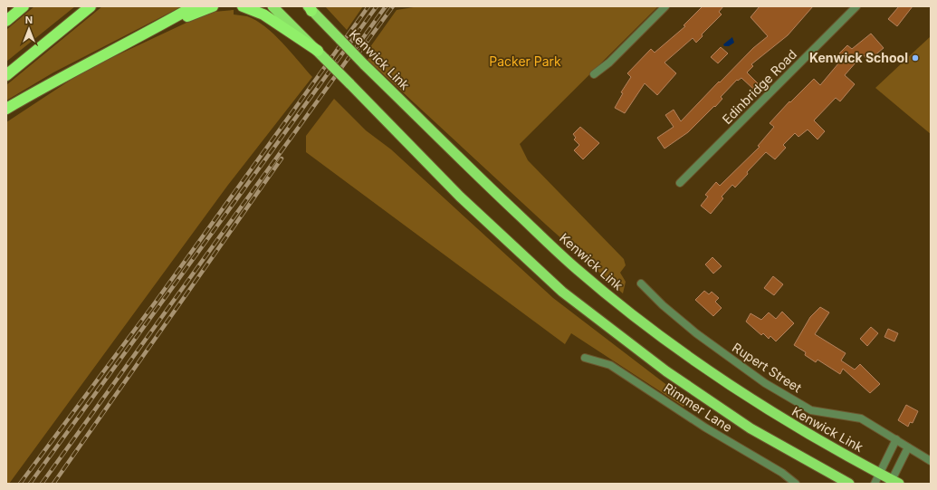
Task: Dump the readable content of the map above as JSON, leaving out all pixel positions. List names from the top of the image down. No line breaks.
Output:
{"streets":{"highway":["Kenwick Link"],"street":["Edinbridge Road","Rupert Street","Rimmer Lane"]},"parks":["Packer Park"],"places":["Kenwick School"],"north":"top"}
